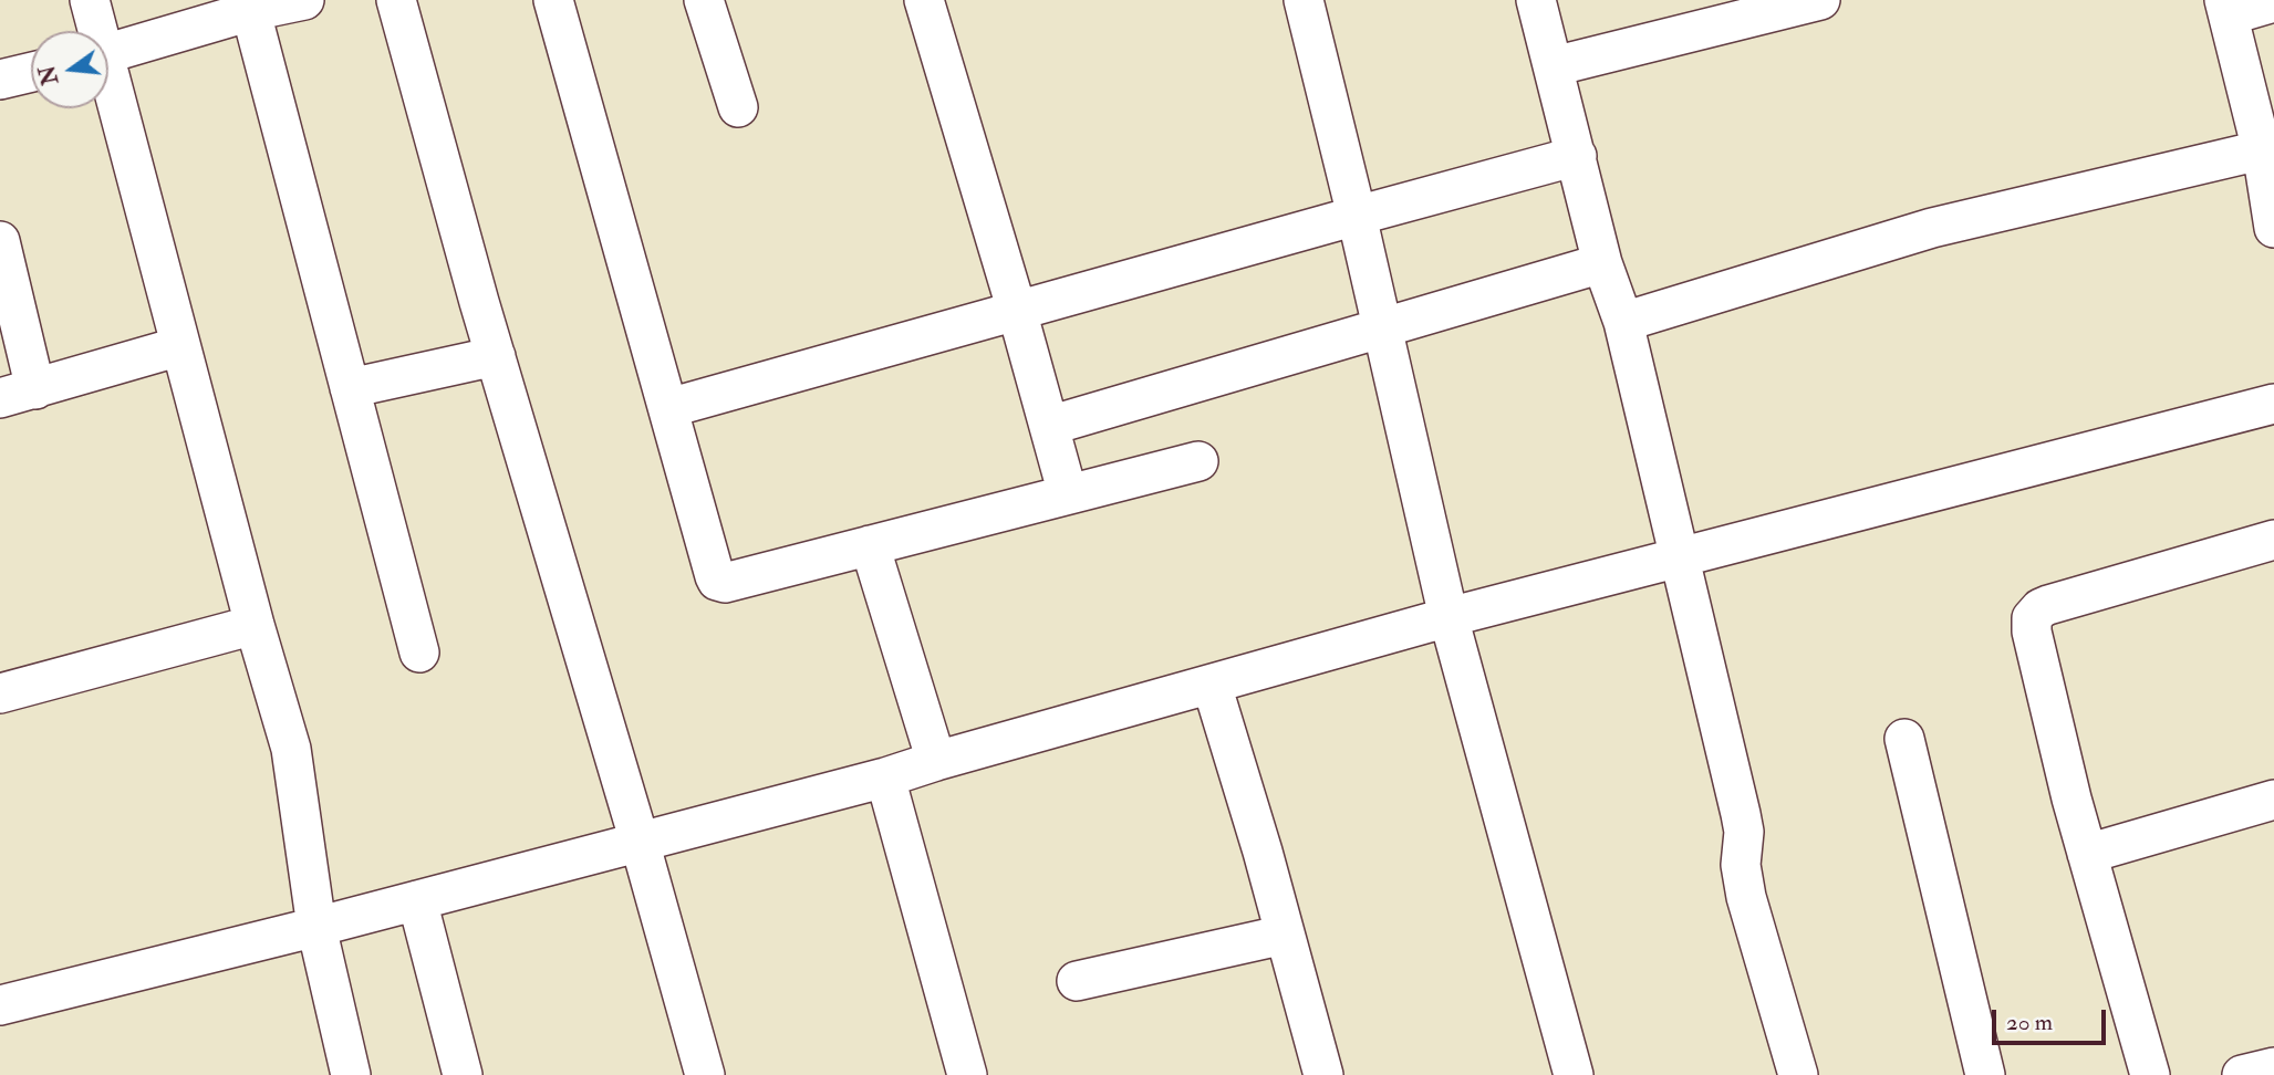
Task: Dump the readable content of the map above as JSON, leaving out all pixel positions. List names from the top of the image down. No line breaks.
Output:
{"scale_bar":"20 m","north":"left"}
